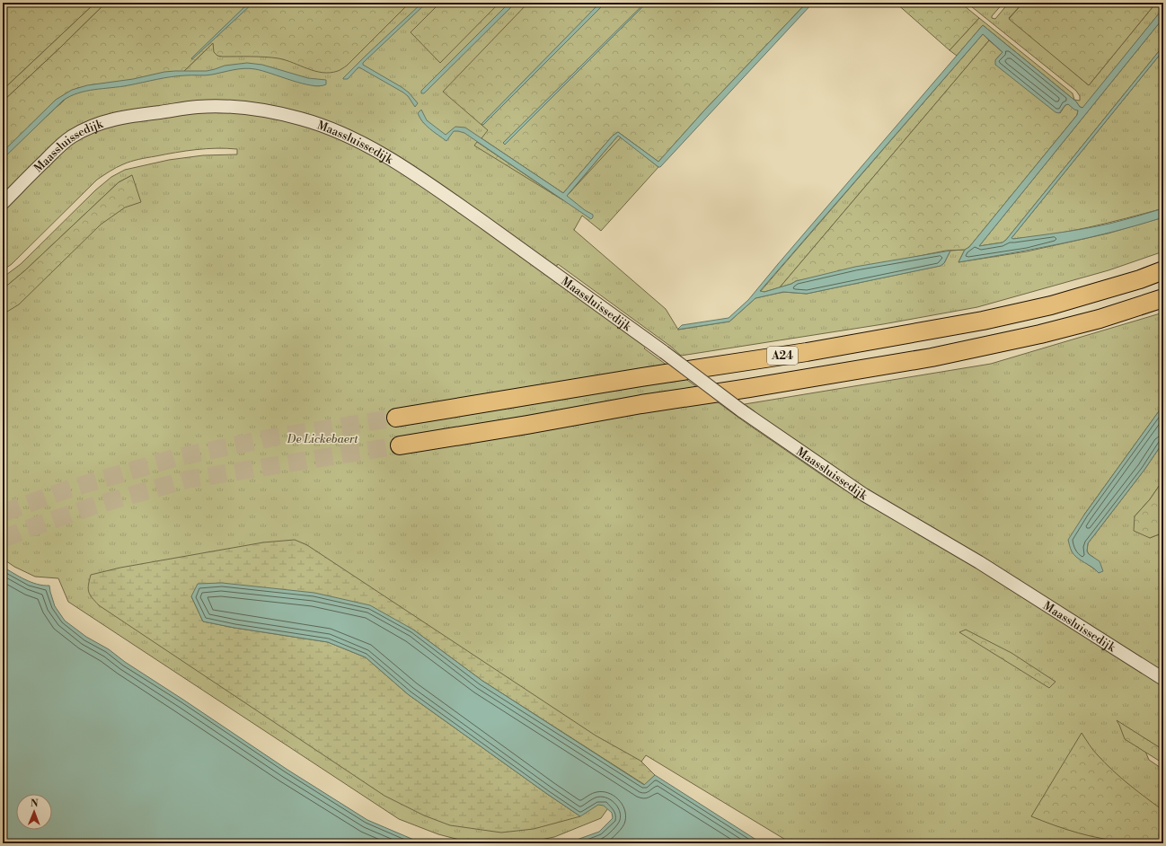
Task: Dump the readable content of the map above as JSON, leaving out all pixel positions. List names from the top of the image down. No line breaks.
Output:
{"streets":{"highway":["A24"],"street":["Maassluissedijk"]},"parks":["De Lickebaert"],"north":"top"}
